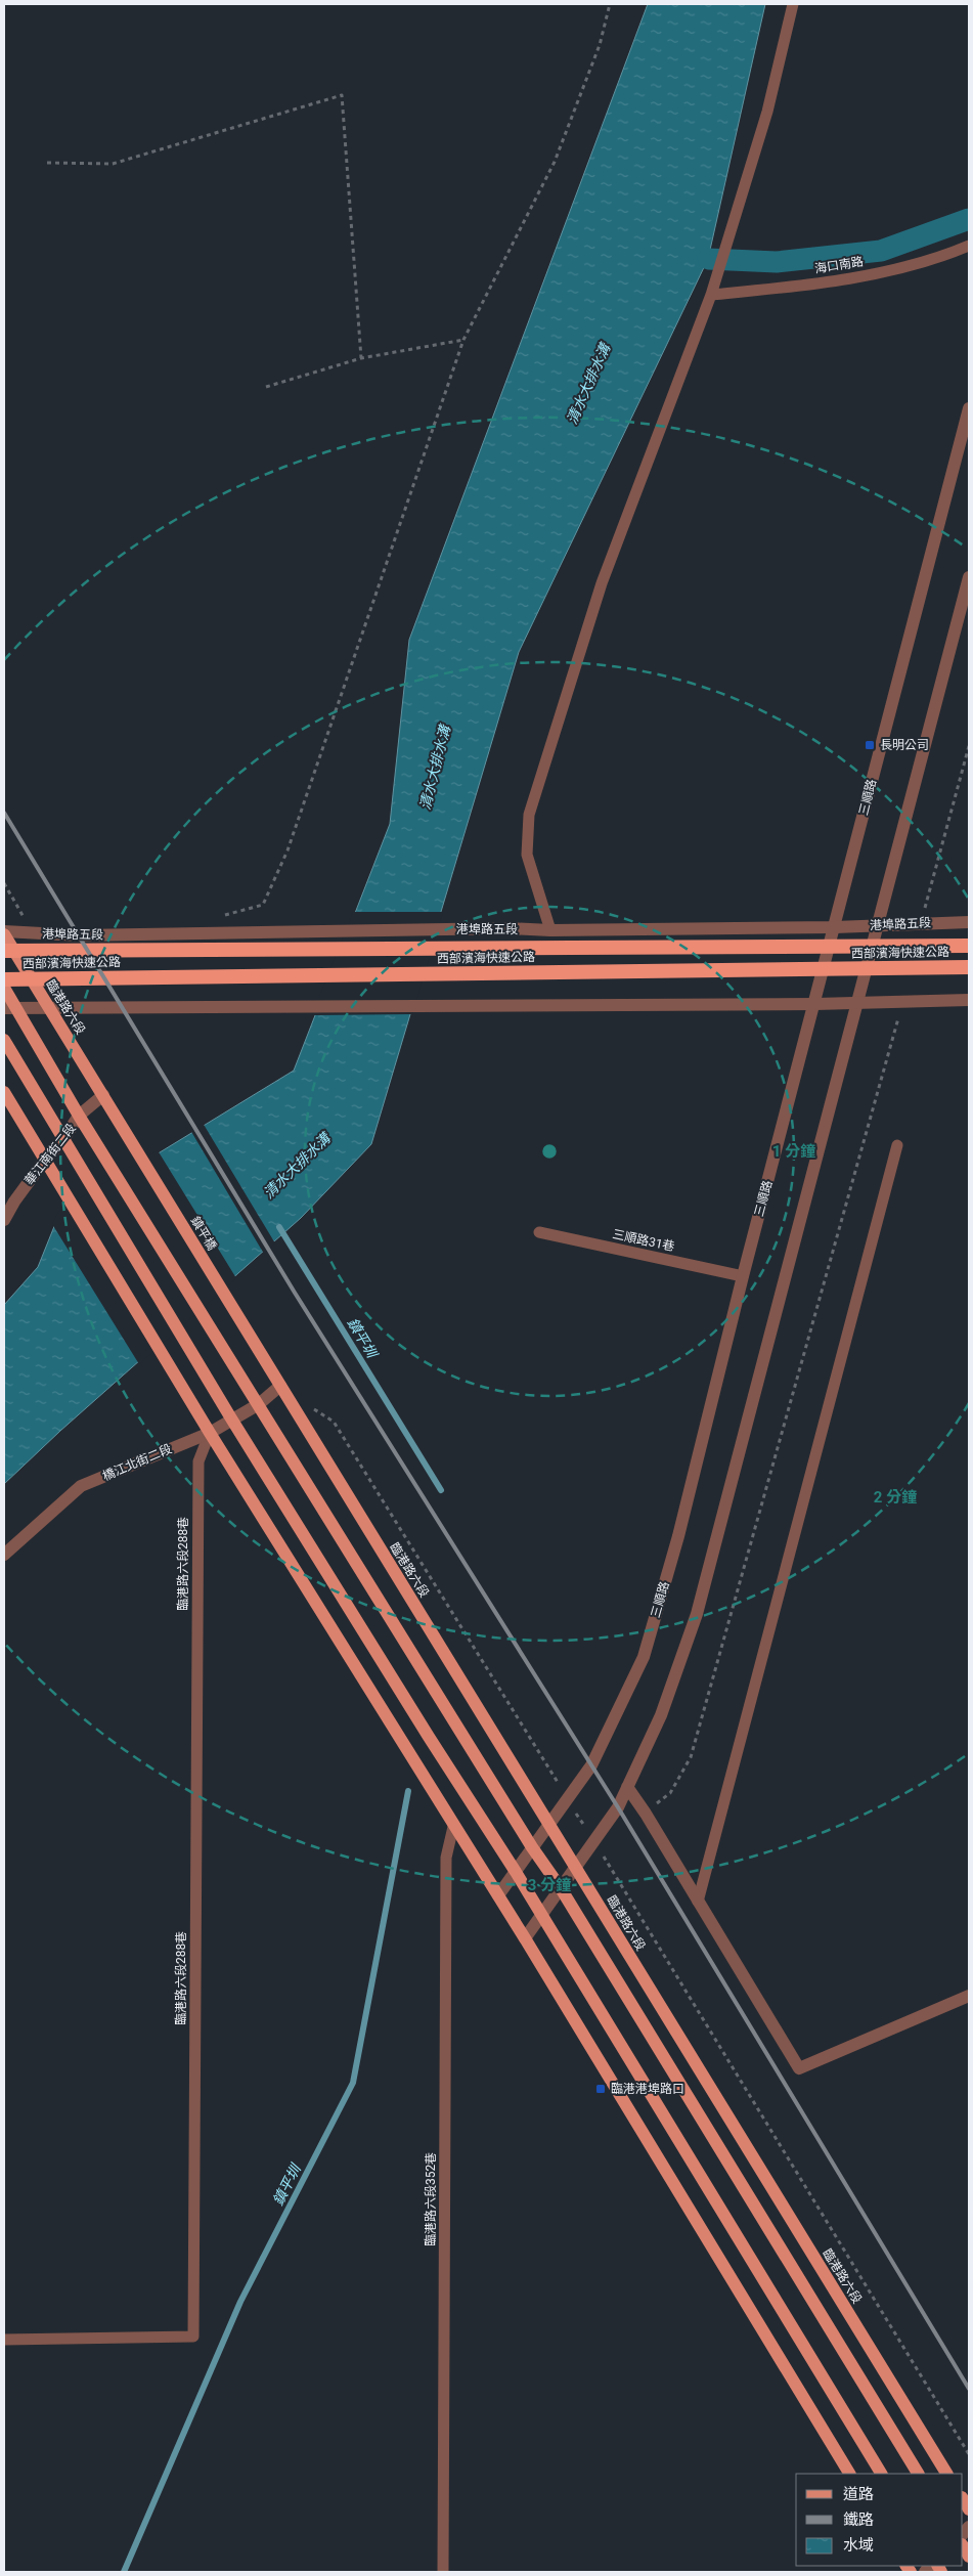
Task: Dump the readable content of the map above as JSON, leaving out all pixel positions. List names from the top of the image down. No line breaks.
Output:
{"streets":{"highway":["西部濱海快速公路"],"main road":["臨港路六段","鎮平橋"],"street":["三順路","港埠路五段","華江南街二段","橋江北街二段"],"lane":["海口南路","三順路31巷","臨港路六段288巷","臨港路六段352巷"]},"crossings":[["三順路","港埠路五段"],["三順路","臨港路六段"],["三順路","三順路31巷"],["港埠路五段","臨港路六段"],["臨港路六段","華江南街二段"],["臨港路六段","鎮平橋"],["臨港路六段","橋江北街二段"],["華江南街二段","鎮平橋"],["鎮平橋","橋江北街二段"],["橋江北街二段","臨港路六段288巷"]],"water":["清水大排水溝","鎮平圳"],"places":{"transit":["長明公司","臨港港埠路口"]},"legend":["道路","鐵路","水域"],"rings":["1 分鐘","2 分鐘","3 分鐘"]}
